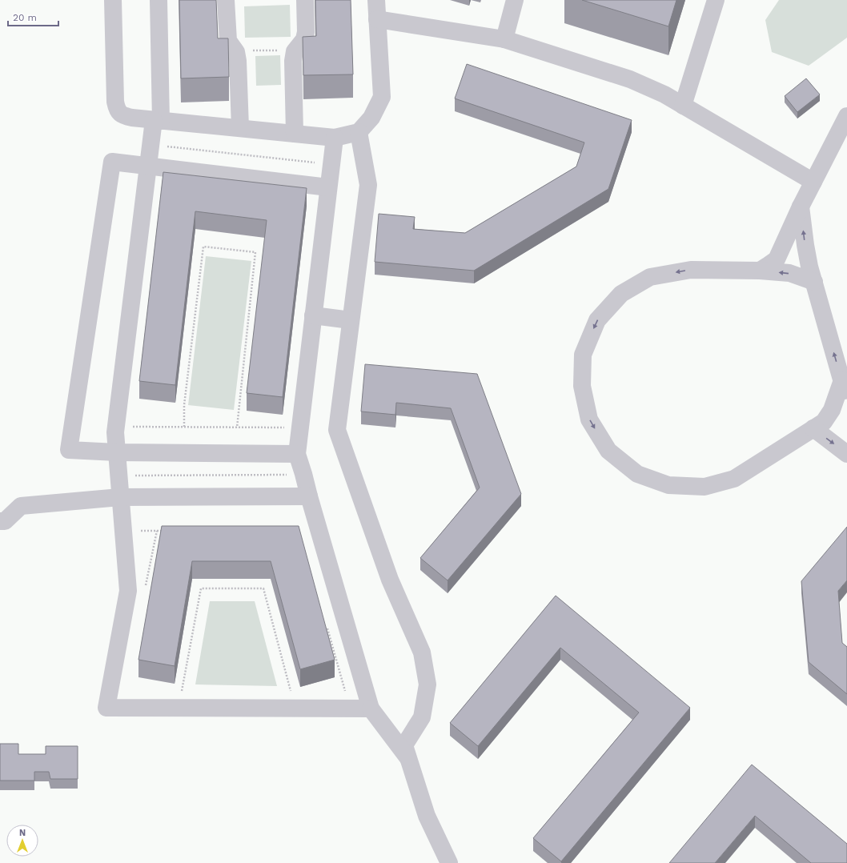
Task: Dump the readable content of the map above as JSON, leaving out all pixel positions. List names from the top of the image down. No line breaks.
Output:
{"scale_bar":"20 m","north":"top"}
